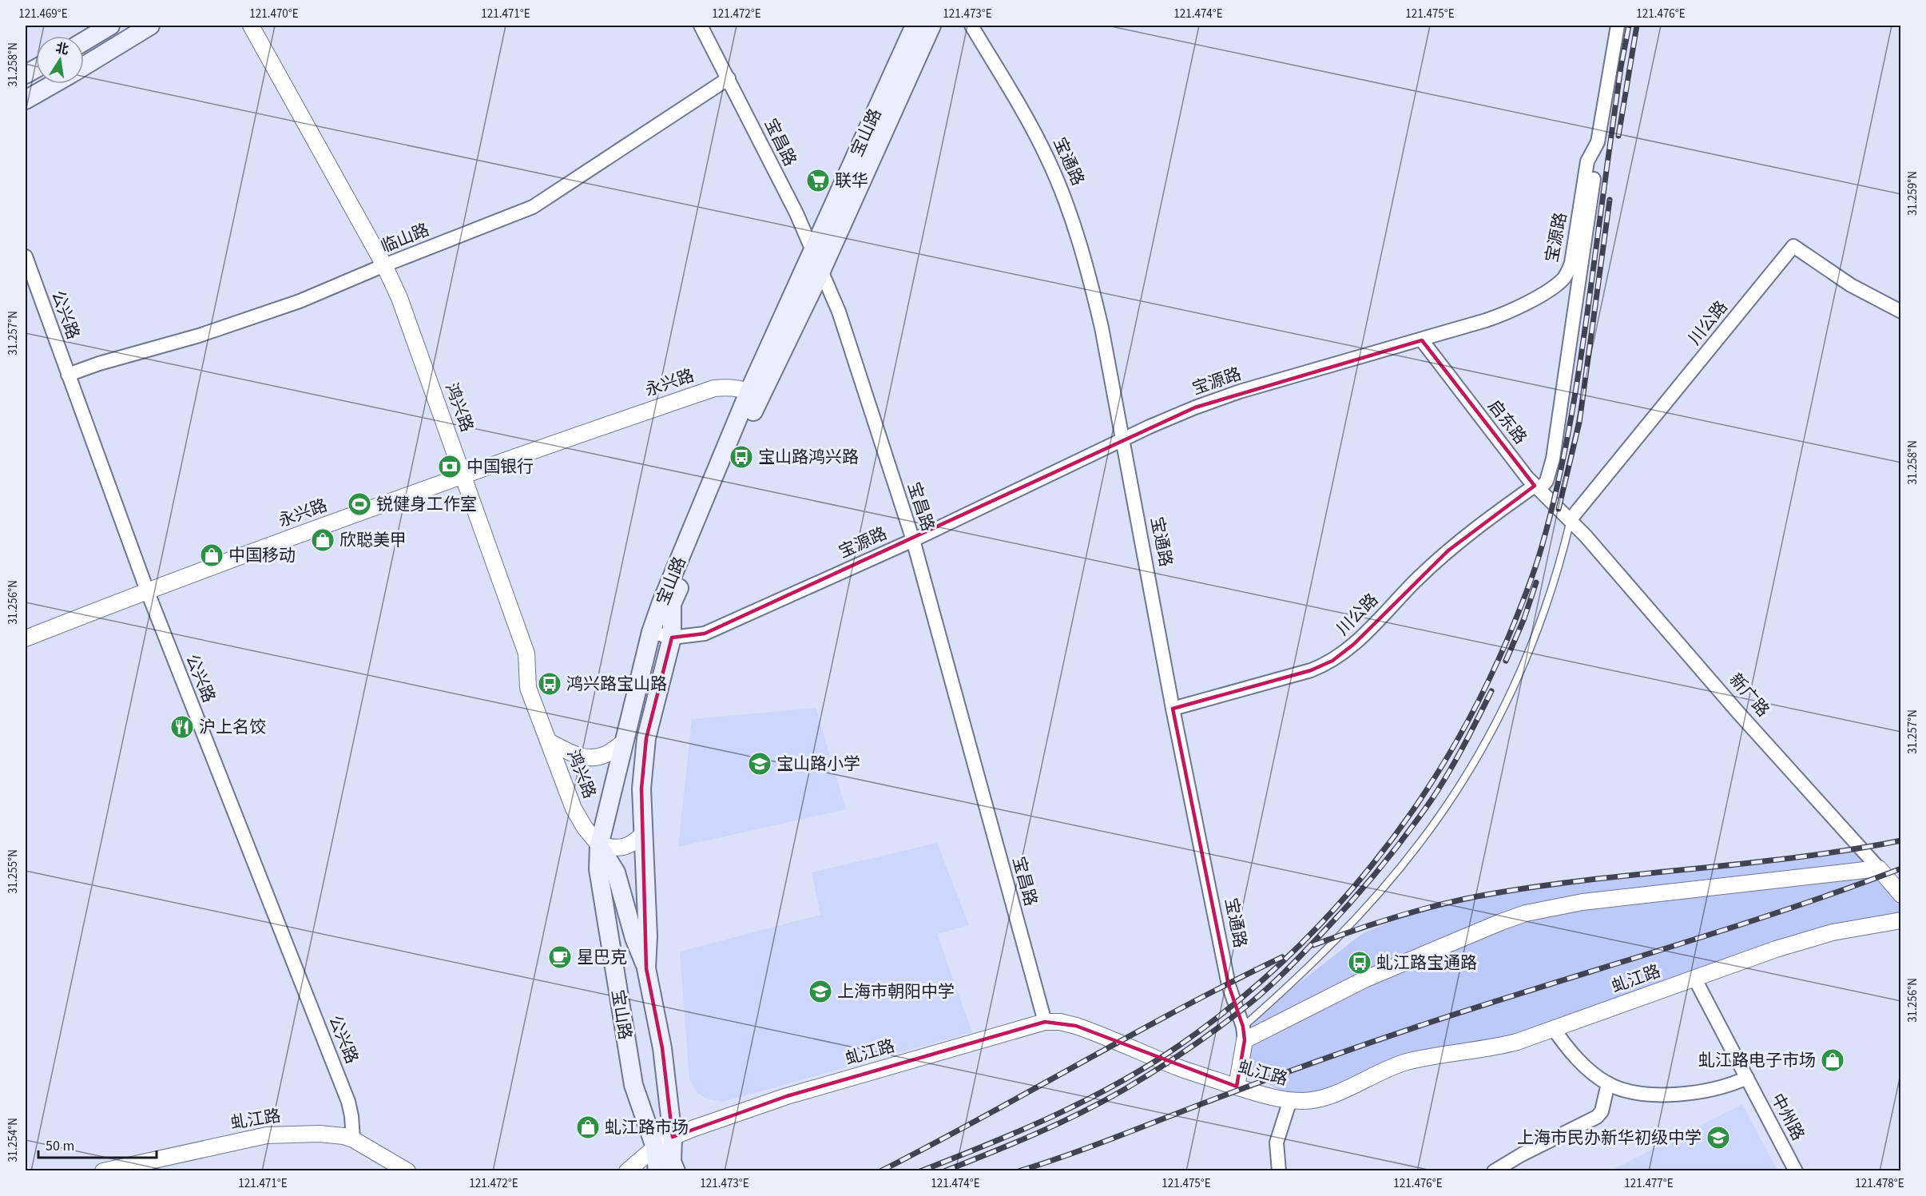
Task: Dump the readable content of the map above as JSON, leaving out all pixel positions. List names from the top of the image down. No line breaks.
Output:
{"streets":{"main road":["宝山路"],"street":["宝昌路","宝通路","宝源路","临山路","公兴路","川公路","永兴路","鸿兴路","启东路","新广路","虬江路","中州路"]},"crossings":[["宝山路","宝昌路"],["宝山路","宝源路"],["宝山路","永兴路"],["宝山路","鸿兴路"],["宝山路","虬江路"],["宝昌路","宝源路"],["宝昌路","临山路"],["宝昌路","虬江路"],["宝通路","宝源路"],["宝通路","川公路"],["宝通路","虬江路"],["宝源路","启东路"],["临山路","公兴路"],["临山路","鸿兴路"],["公兴路","永兴路"],["公兴路","虬江路"],["川公路","启东路"],["川公路","新广路"],["永兴路","鸿兴路"],["启东路","新广路"],["新广路","虬江路"],["虬江路","中州路"]],"places":{"supermarket":["联华"],"bus stop":["宝山路鸿兴路","鸿兴路宝山路","虬江路宝通路"],"bank":["中国银行"],"sports":["锐健身工作室"],"shop":["欣聪美甲","中国移动","虬江路电子市场","虬江路市场"],"restaurant":["沪上名饺"],"school or university":["宝山路小学","上海市朝阳中学","上海市民办新华初级中学"],"cafe":["星巴克"]},"scale_bar":"50 m","north":"top","coordinates":["121.469°E","121.470°E","121.471°E","121.472°E","121.473°E","121.474°E","121.475°E","121.476°E","31.258°N","31.259°N","31.257°N","31.256°N","31.255°N","31.254°N","121.477°E","121.478°E"]}
